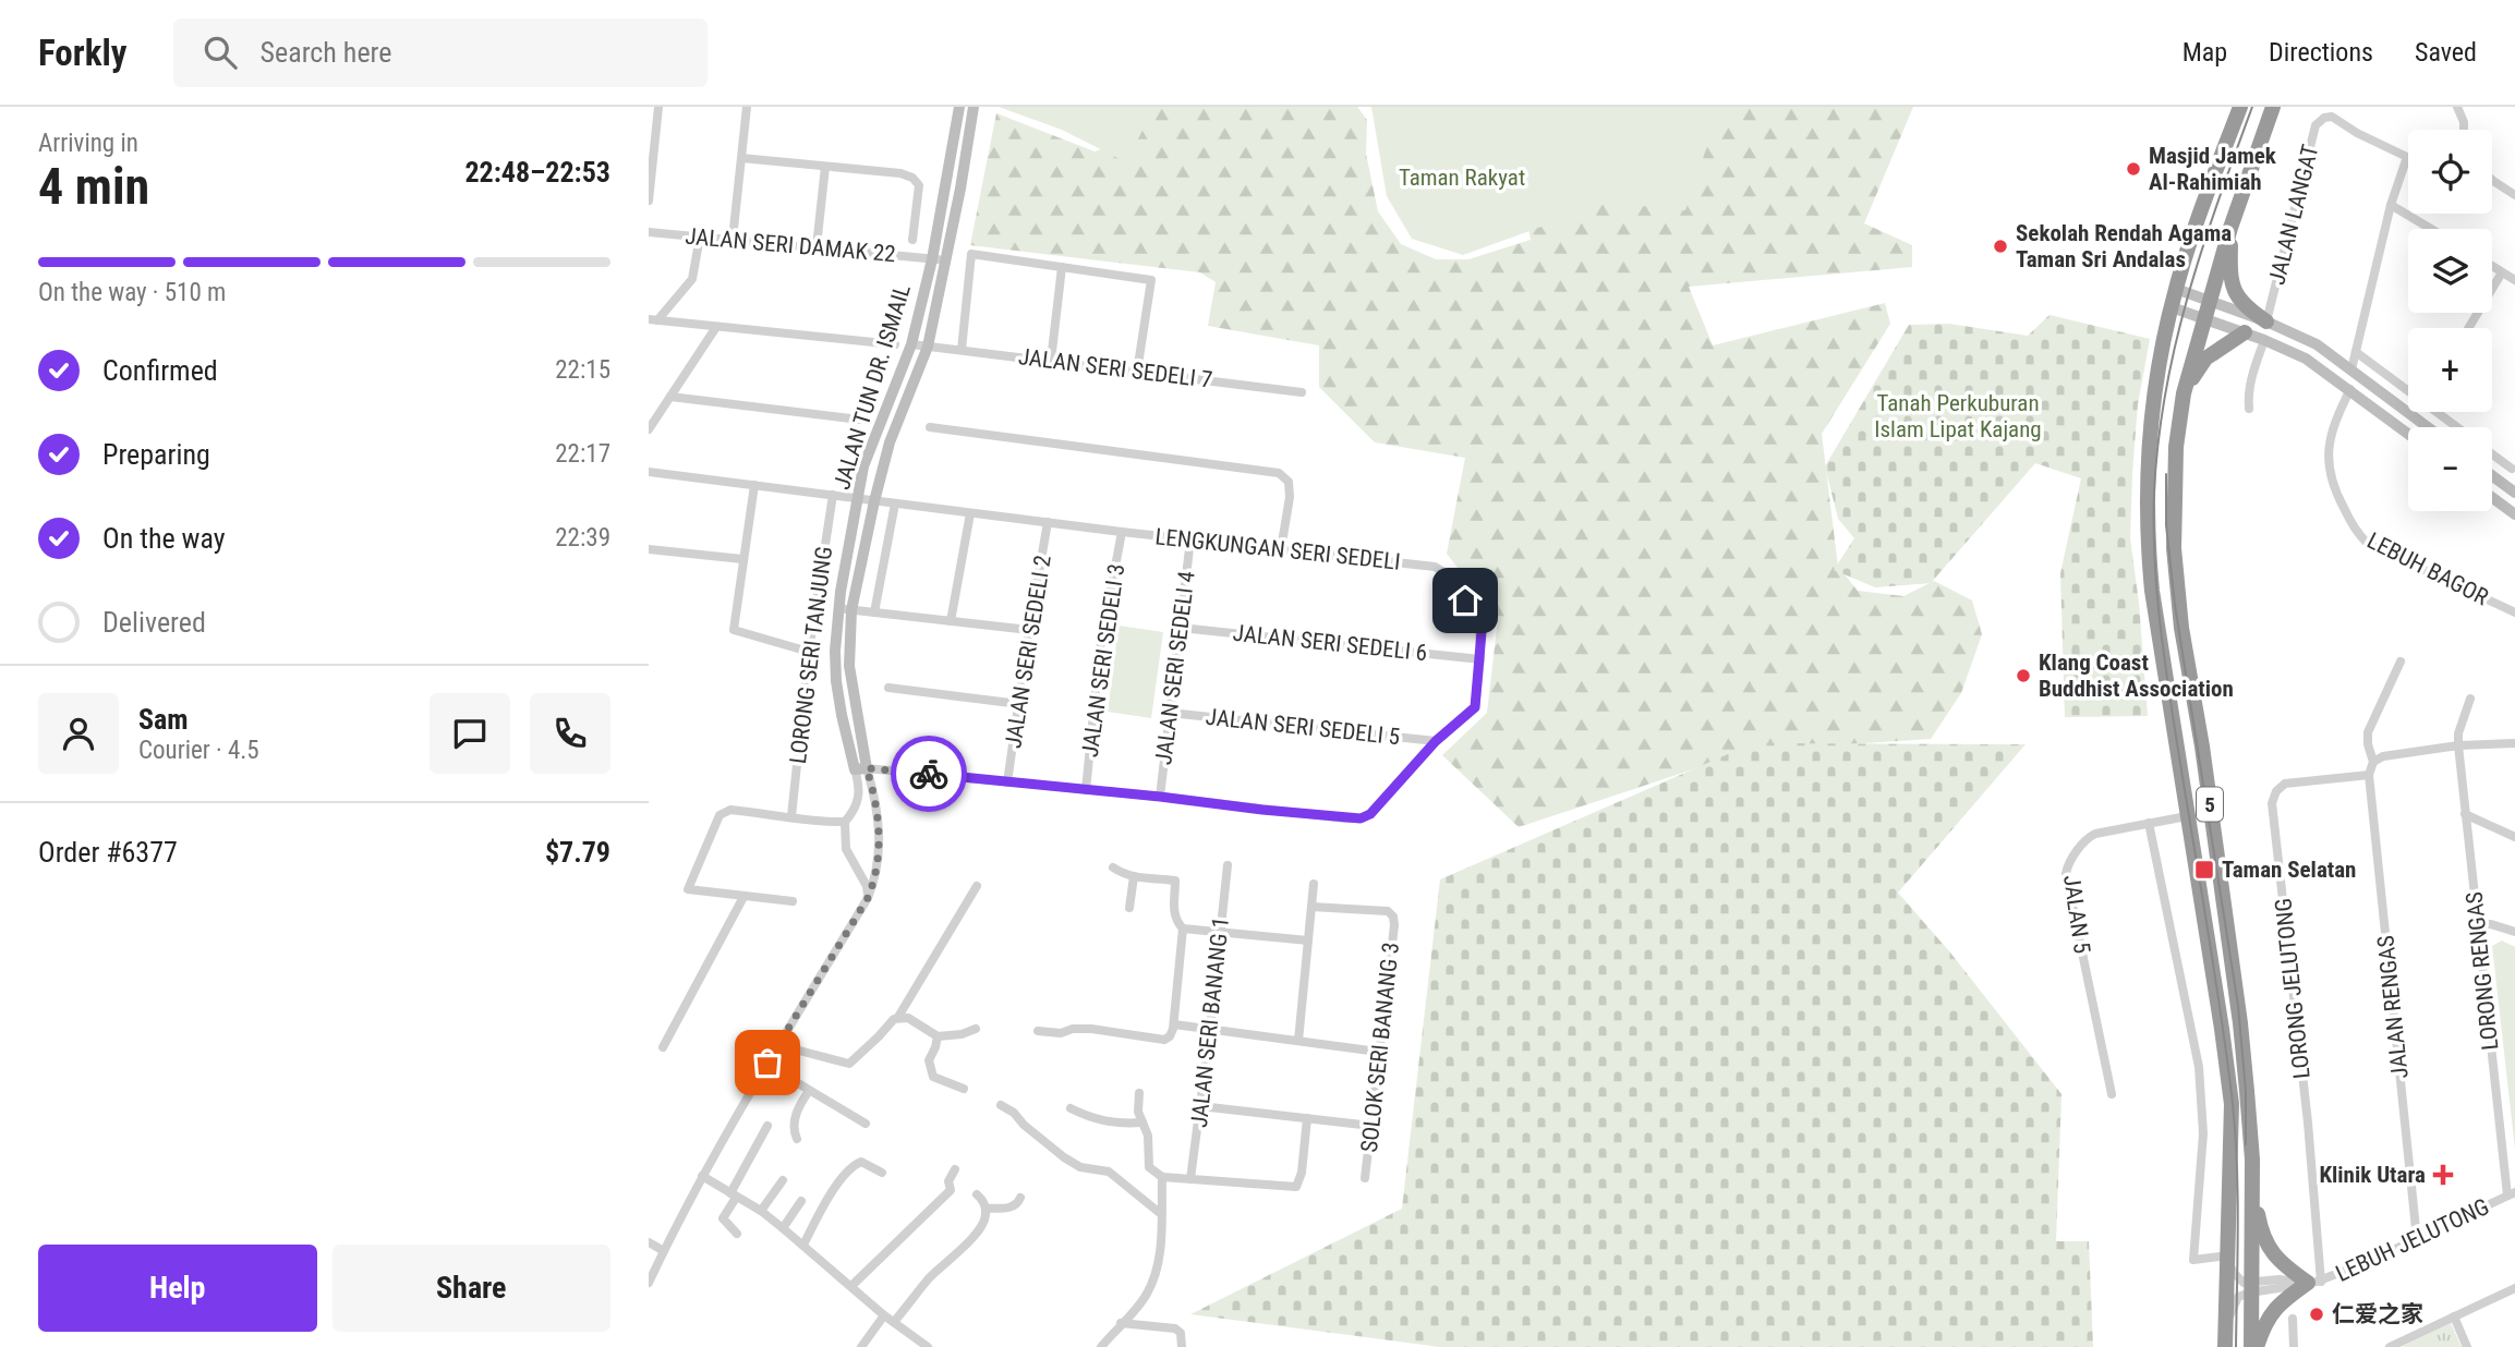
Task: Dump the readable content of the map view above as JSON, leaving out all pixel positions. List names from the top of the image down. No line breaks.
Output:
{"streets":{"highway":["5"],"street":["JALAN LANGAT","JALAN SERI DAMAK 22","JALAN SERI SEDELI 7","JALAN TUN DR. ISMAIL","LENGKUNGAN SERI SEDELI","LEBUH BAGOR","JALAN SERI SEDELI 6","JALAN SERI SEDELI 2","LORONG SERI TANJUNG","JALAN SERI SEDELI 3","JALAN SERI SEDELI 4","JALAN SERI SEDELI 5","JALAN 5","LORONG RENGAS","LORONG JELUTONG","JALAN RENGAS","JALAN SERI BANANG 1","SOLOK SERI BANANG 3","LEBUH JELUTONG"]},"crossings":[["JALAN SERI DAMAK 22","JALAN TUN DR. ISMAIL"],["JALAN SERI SEDELI 7","JALAN TUN DR. ISMAIL"],["JALAN TUN DR. ISMAIL","LENGKUNGAN SERI SEDELI"],["LENGKUNGAN SERI SEDELI","JALAN SERI SEDELI 6"],["LENGKUNGAN SERI SEDELI","JALAN SERI SEDELI 2"],["LENGKUNGAN SERI SEDELI","LORONG SERI TANJUNG"],["LENGKUNGAN SERI SEDELI","JALAN SERI SEDELI 3"],["LENGKUNGAN SERI SEDELI","JALAN SERI SEDELI 4"],["LENGKUNGAN SERI SEDELI","JALAN SERI SEDELI 5"],["JALAN SERI SEDELI 6","JALAN SERI SEDELI 4"],["JALAN SERI SEDELI 4","JALAN SERI SEDELI 5"],["5","JALAN 5"],["5","LEBUH JELUTONG"],["LORONG RENGAS","LEBUH JELUTONG"],["LORONG JELUTONG","JALAN RENGAS"],["LORONG JELUTONG","LEBUH JELUTONG"],["JALAN RENGAS","LEBUH JELUTONG"]],"parks":["Taman Rakyat","Tanah Perkuburan Islam Lipat Kajang"],"places":{"other":["Masjid Jamek Al-Rahimiah","Sekolah Rendah Agama Taman Sri Andalas","Klang Coast Buddhist Association","仁爱之家"],"transit":["Taman Selatan"],"health":["Klinik Utara"]},"page":{"header":"Forkly","search":"Search here","nav":["Map","Directions","Saved"],"heading":["4 min","Arriving in","22:48–22:53"],"panel":["Sam","Courier · 4.5","Order #6377","$7.79"],"map_buttons":["+","−"],"bar":"On the way · 510 m","list":[["Confirmed","22:15"],["Preparing","22:17"],["On the way","22:39"],"Delivered"],"buttons":["Help","Share"]}}
